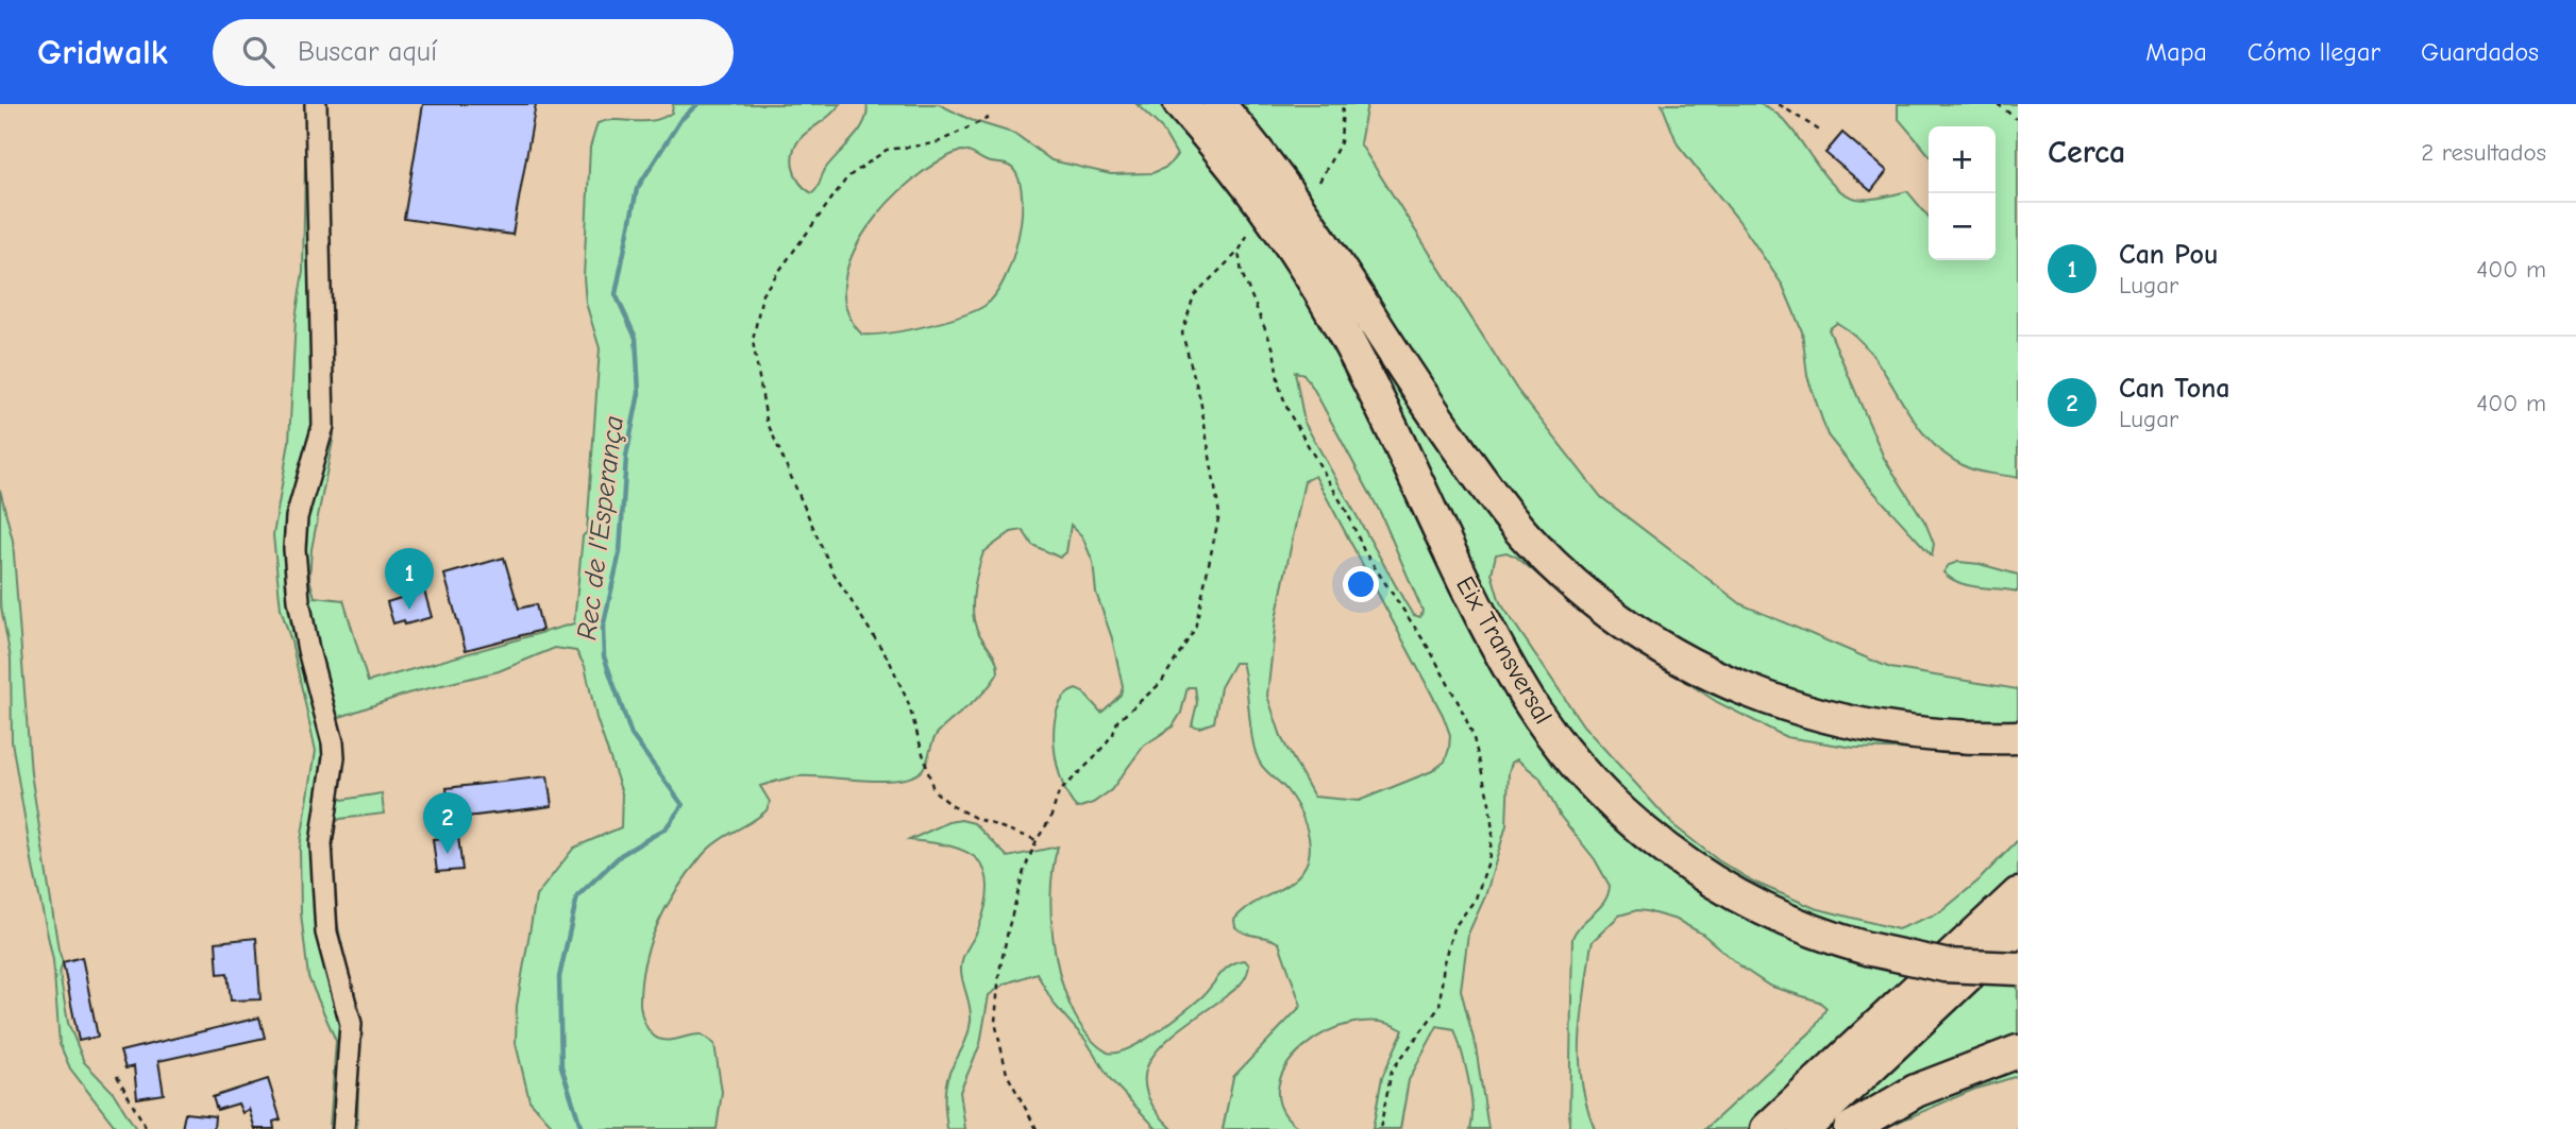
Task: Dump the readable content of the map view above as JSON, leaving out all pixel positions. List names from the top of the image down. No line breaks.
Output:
{"streets":{"highway":["Eix Transversal"]},"water":["Rec de l'Esperança"],"page":{"header":"Gridwalk","search":"Buscar aquí","nav":["Mapa","Cómo llegar","Guardados"],"heading":["Cerca","2 resultados"],"map_buttons":["+","−"],"list":[{"mark":"1","name":"Can Pou","note":"Lugar","value":"400 m"},{"mark":"2","name":"Can Tona","note":"Lugar","value":"400 m"}],"pins":["1","2"]}}
